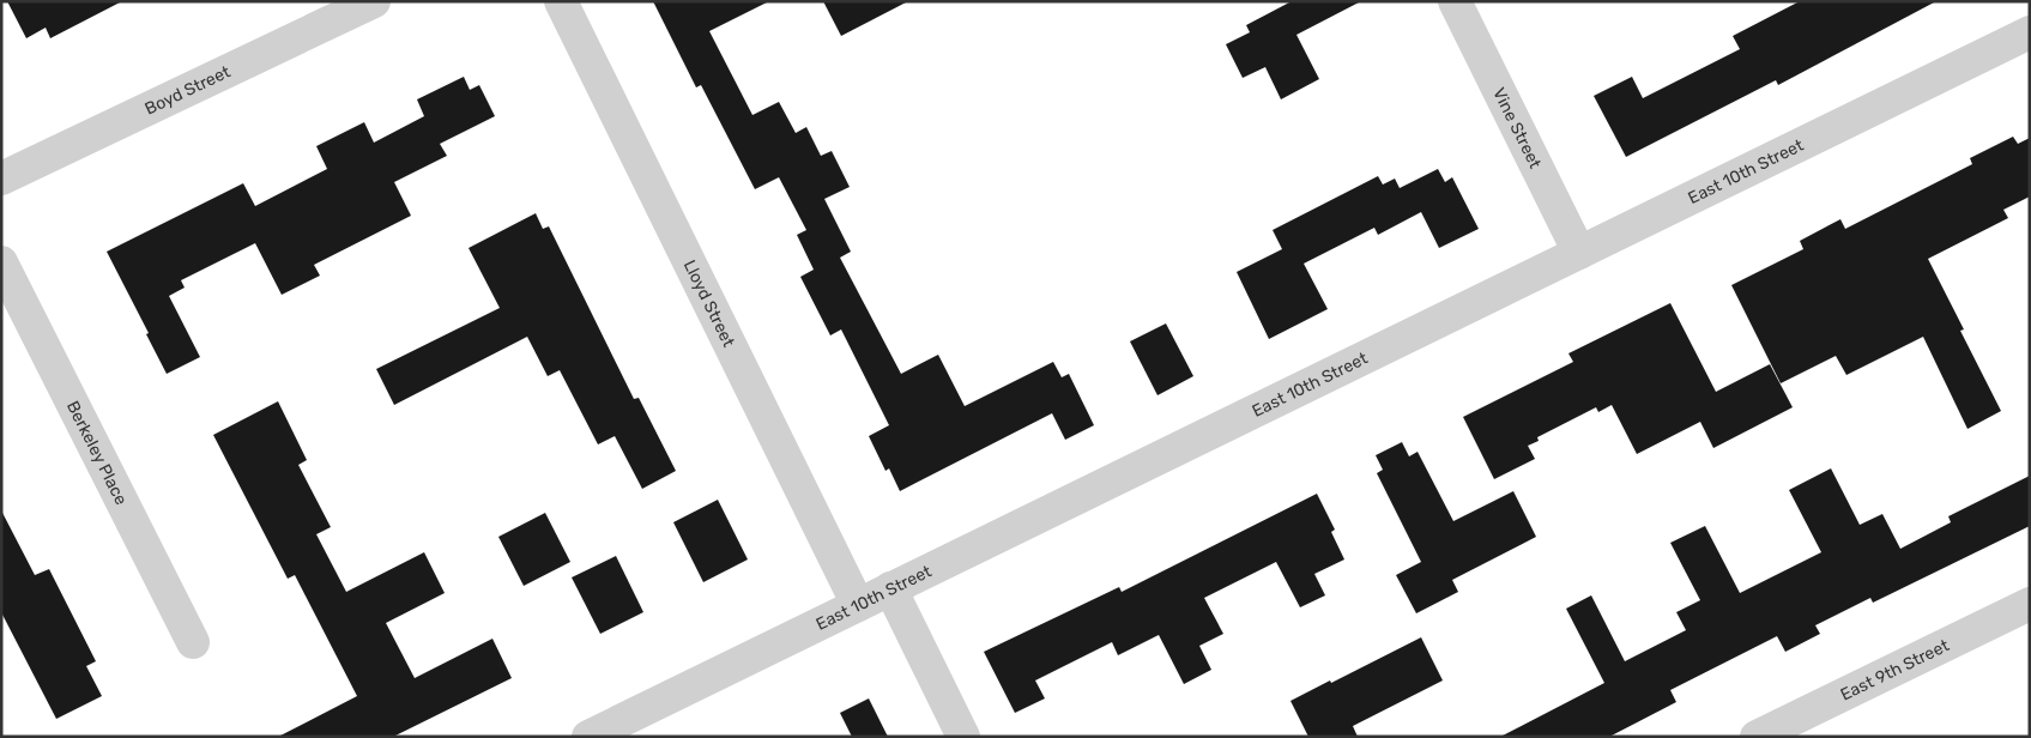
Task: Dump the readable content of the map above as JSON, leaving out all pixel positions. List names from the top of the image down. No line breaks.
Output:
{"streets":{"street":["Boyd Street","Vine Street","East 10th Street","Lloyd Street","Berkeley Place","East 9th Street"]},"crossings":[["Vine Street","East 10th Street"],["East 10th Street","Lloyd Street"]]}
